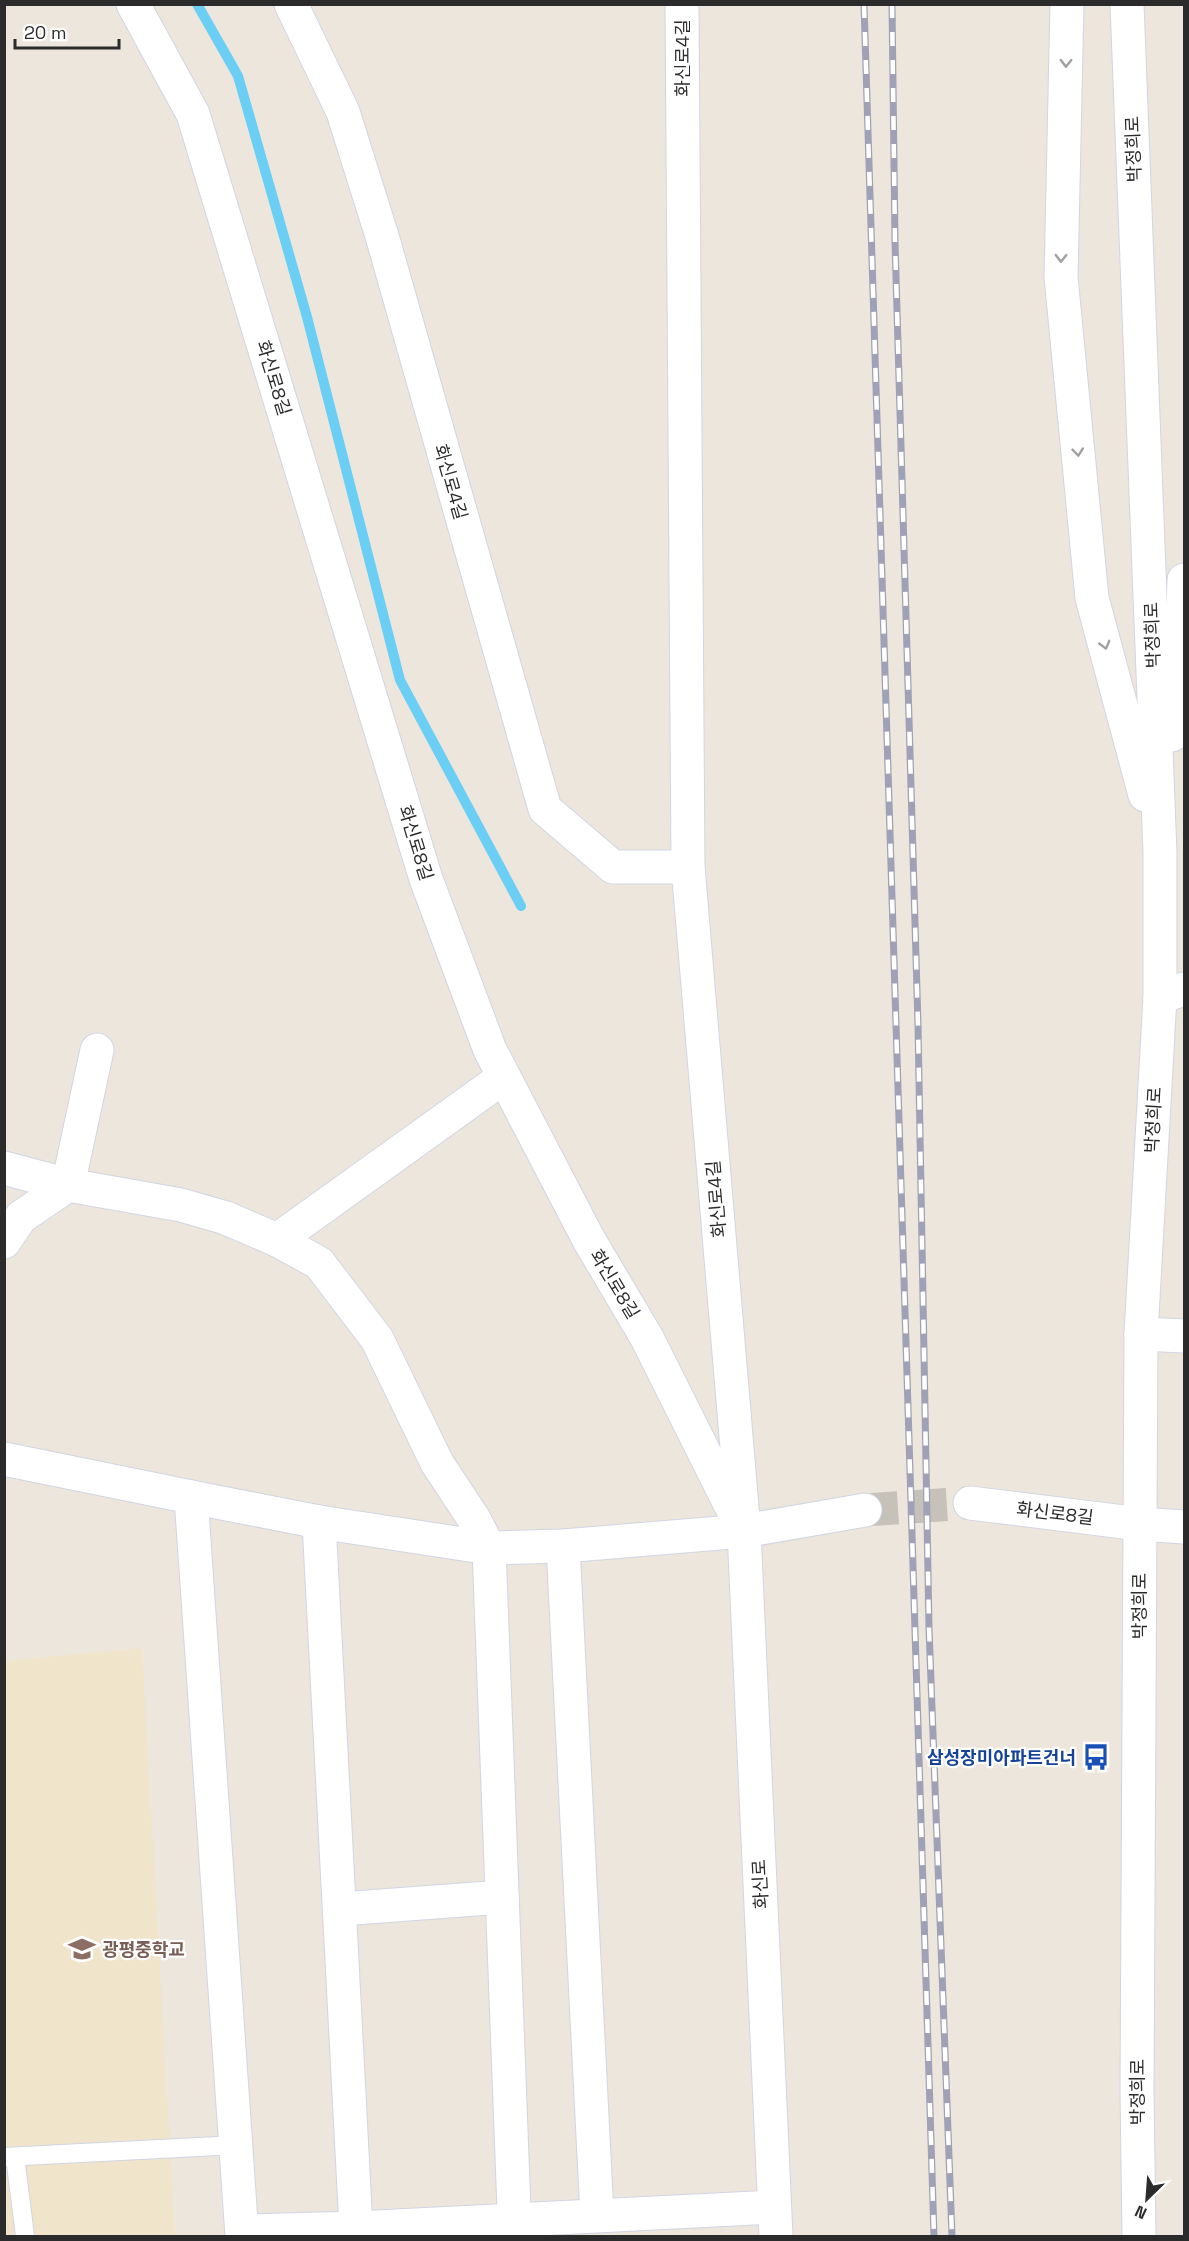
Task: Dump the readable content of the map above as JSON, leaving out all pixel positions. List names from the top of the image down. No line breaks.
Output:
{"streets":{"street":["화신로4길","박정희로","화신로8길","화신로"]},"crossings":[["화신로4길","화신로8길"],["화신로4길","화신로"],["박정희로","화신로8길"],["화신로8길","화신로"]],"places":{"bus stop":["삼성장미아파트건너"],"school or university":["광평중학교"]},"scale_bar":"20 m","north":"bottom left"}
